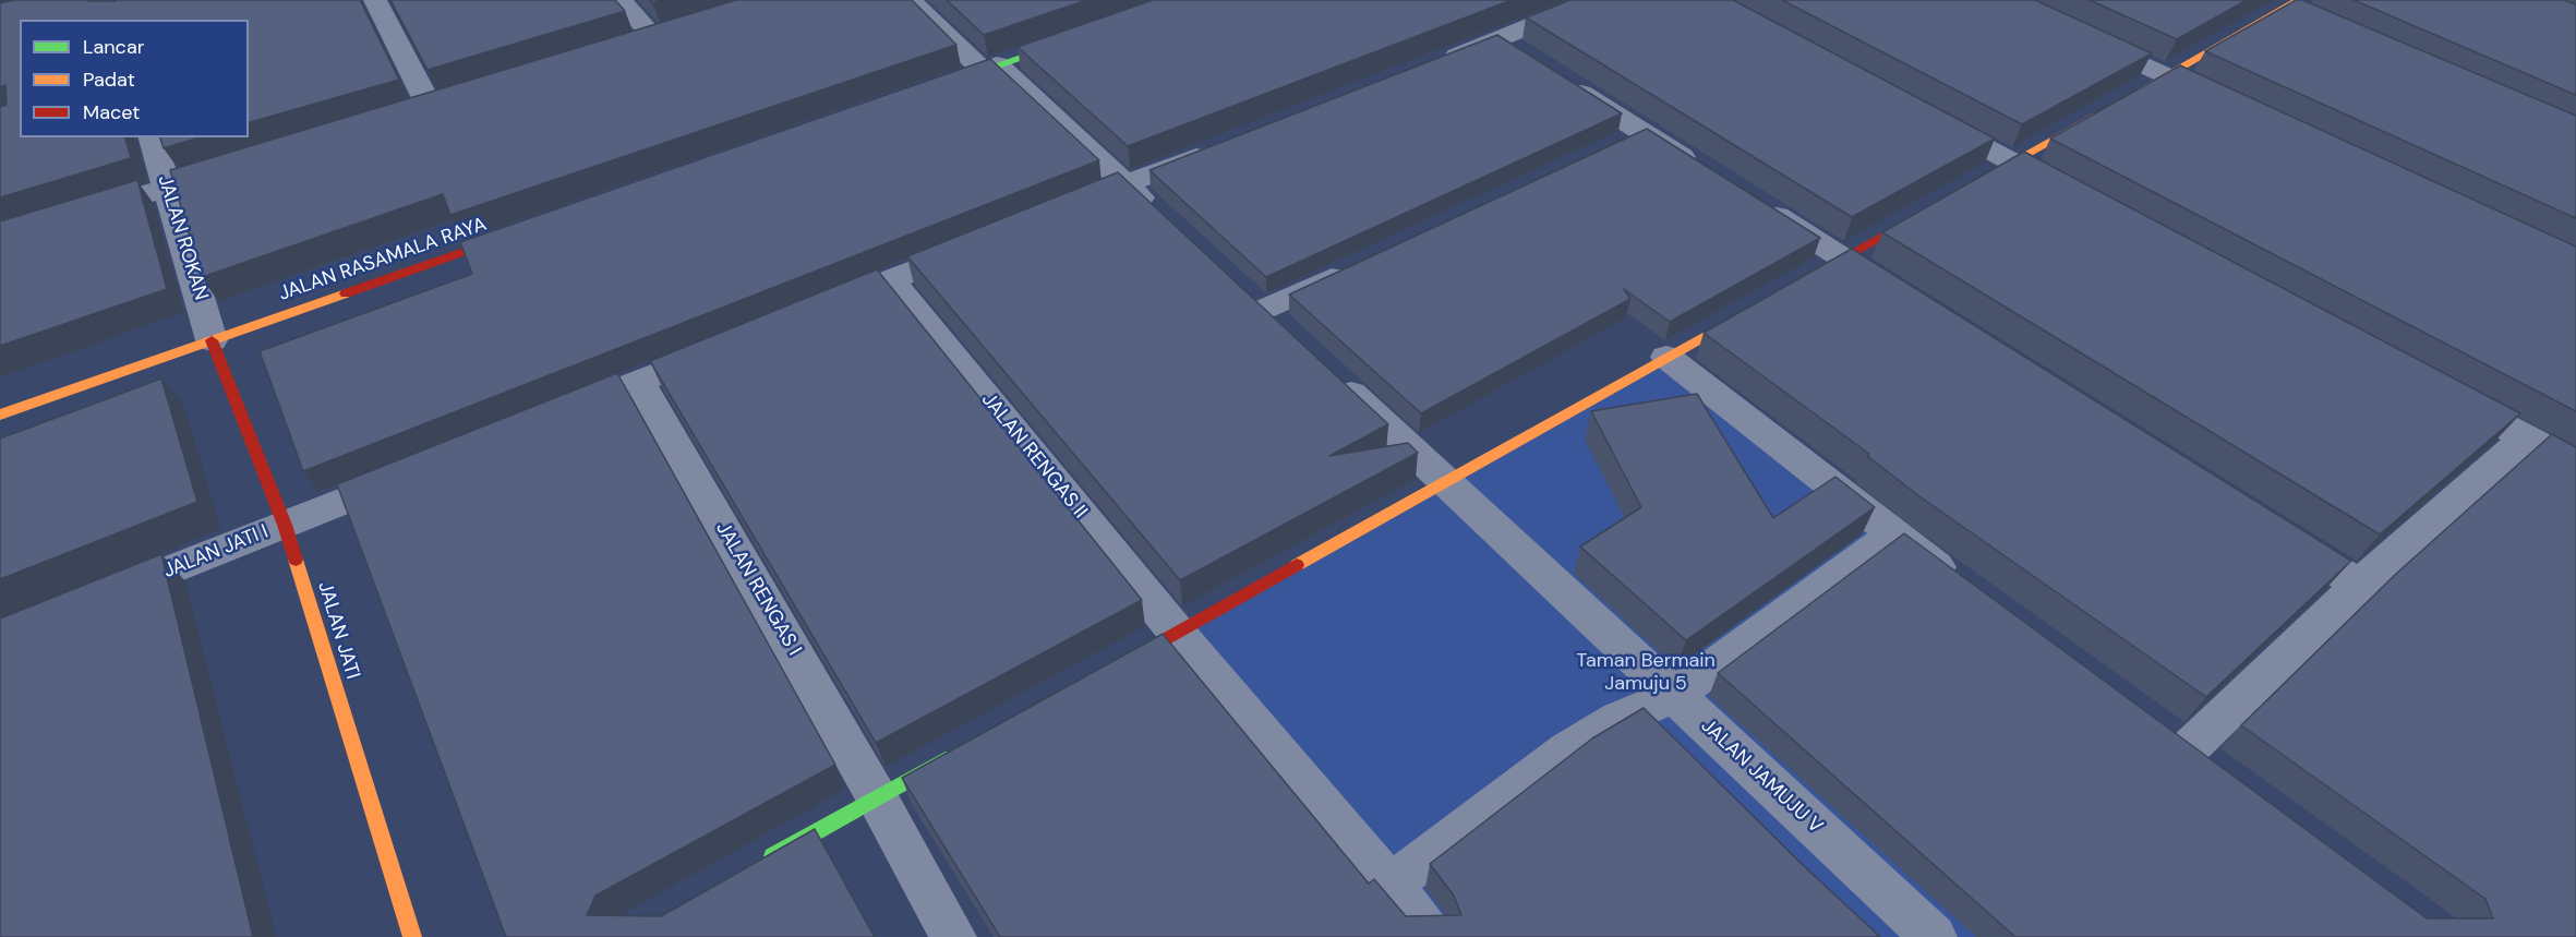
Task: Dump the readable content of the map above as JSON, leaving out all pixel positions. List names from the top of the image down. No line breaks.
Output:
{"streets":{"street":["JALAN ROKAN","JALAN RASAMALA RAYA","JALAN RENGAS II","JALAN JATI I","JALAN RENGAS I","JALAN JATI","JALAN JAMUJU V"]},"crossings":[["JALAN ROKAN","JALAN RASAMALA RAYA"],["JALAN ROKAN","JALAN JATI"],["JALAN RASAMALA RAYA","JALAN JATI"],["JALAN JATI I","JALAN JATI"]],"parks":["Taman Bermain Jamuju 5"],"legend":["Lancar","Padat","Macet"]}
